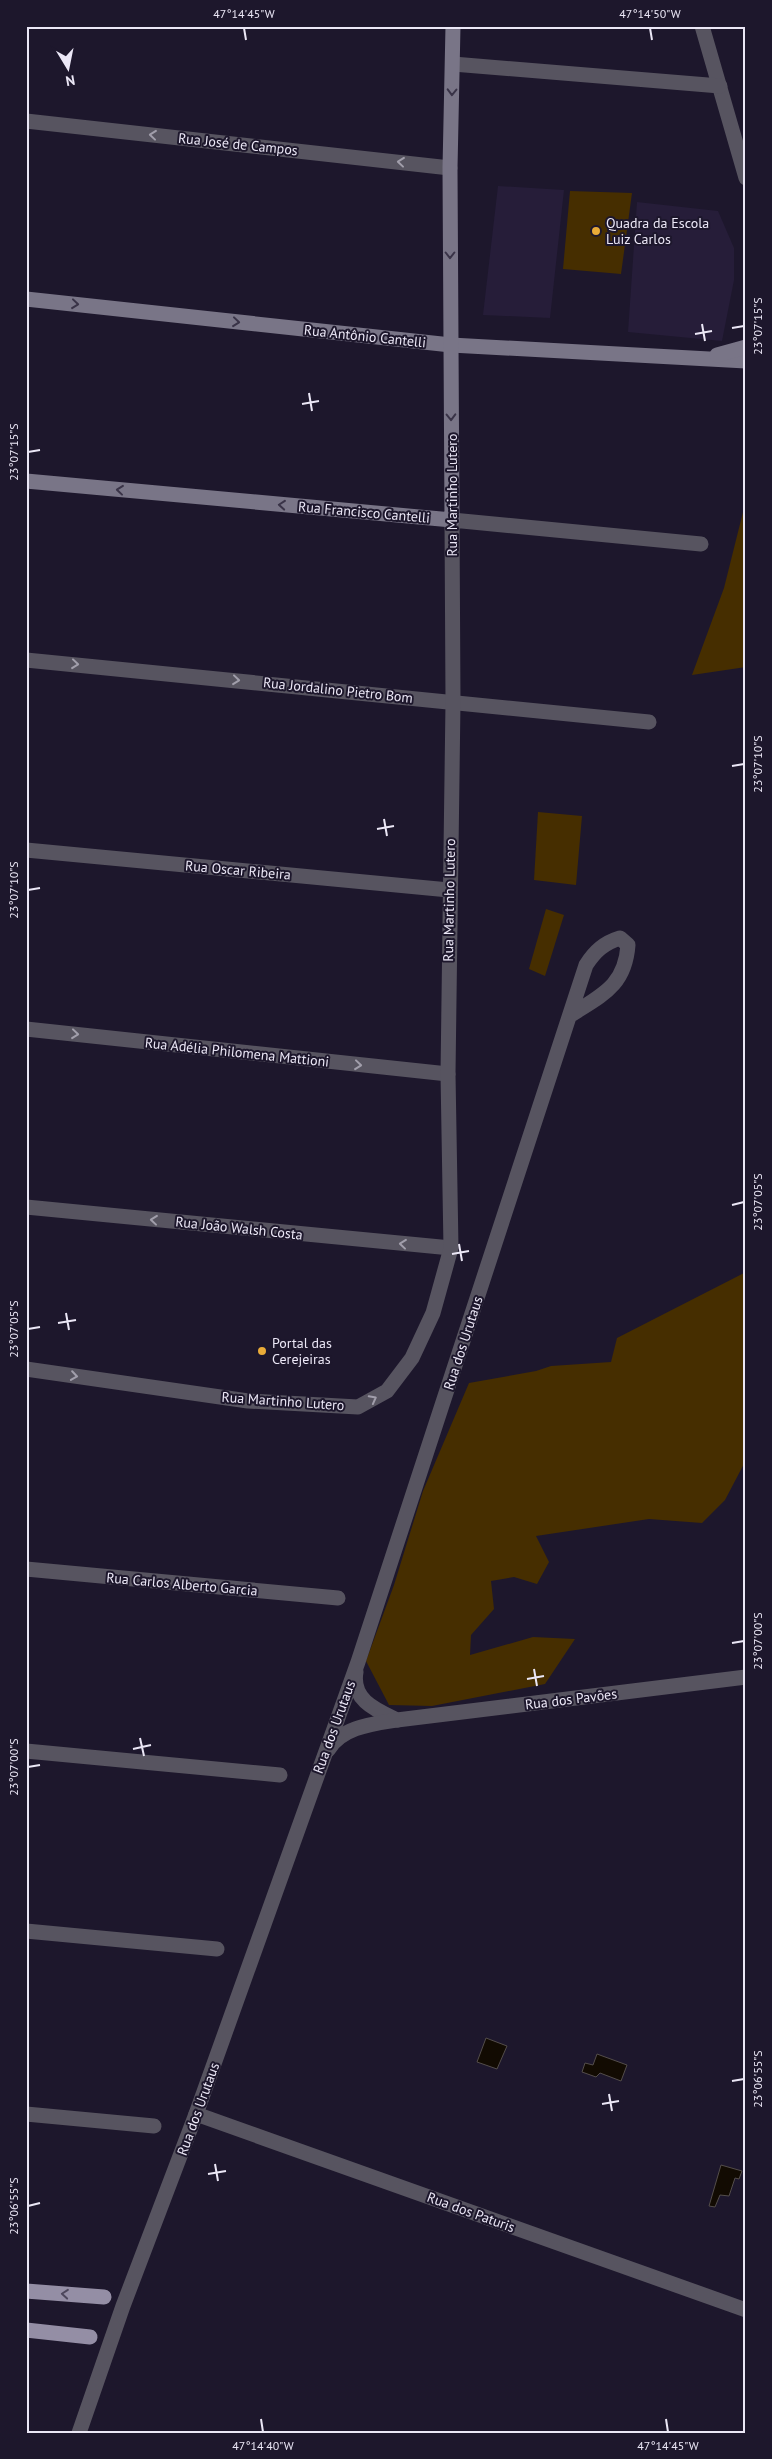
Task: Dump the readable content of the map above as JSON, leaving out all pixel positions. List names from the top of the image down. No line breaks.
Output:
{"streets":{"street":["Rua José de Campos","Rua Antônio Cantelli","Rua Martinho Lutero","Rua Francisco Cantelli","Rua Jordalino Pietro Bom","Rua Oscar Ribeira","Rua Adélia Philomena Mattioni","Rua João Walsh Costa","Rua dos Urutaus","Rua Carlos Alberto Garcia","Rua dos Pavões","Rua dos Paturis"]},"crossings":[["Rua José de Campos","Rua Martinho Lutero"],["Rua Antônio Cantelli","Rua Martinho Lutero"],["Rua Martinho Lutero","Rua Francisco Cantelli"],["Rua Martinho Lutero","Rua Jordalino Pietro Bom"],["Rua Martinho Lutero","Rua Oscar Ribeira"],["Rua Martinho Lutero","Rua Adélia Philomena Mattioni"],["Rua Martinho Lutero","Rua João Walsh Costa"],["Rua dos Urutaus","Rua dos Pavões"],["Rua dos Urutaus","Rua dos Paturis"]],"one_way":["Rua José de Campos","Rua Antônio Cantelli","Rua Francisco Cantelli","Rua Jordalino Pietro Bom","Rua Adélia Philomena Mattioni","Rua João Walsh Costa"],"places":["Quadra da Escola Luiz Carlos","Portal das Cerejeiras"],"north":"bottom","coordinates":["47°14'45\"W","47°14'50\"W","23°07'15\"S","23°07'10\"S","23°07'05\"S","23°07'00\"S","23°06'55\"S","47°14'40\"W"]}
